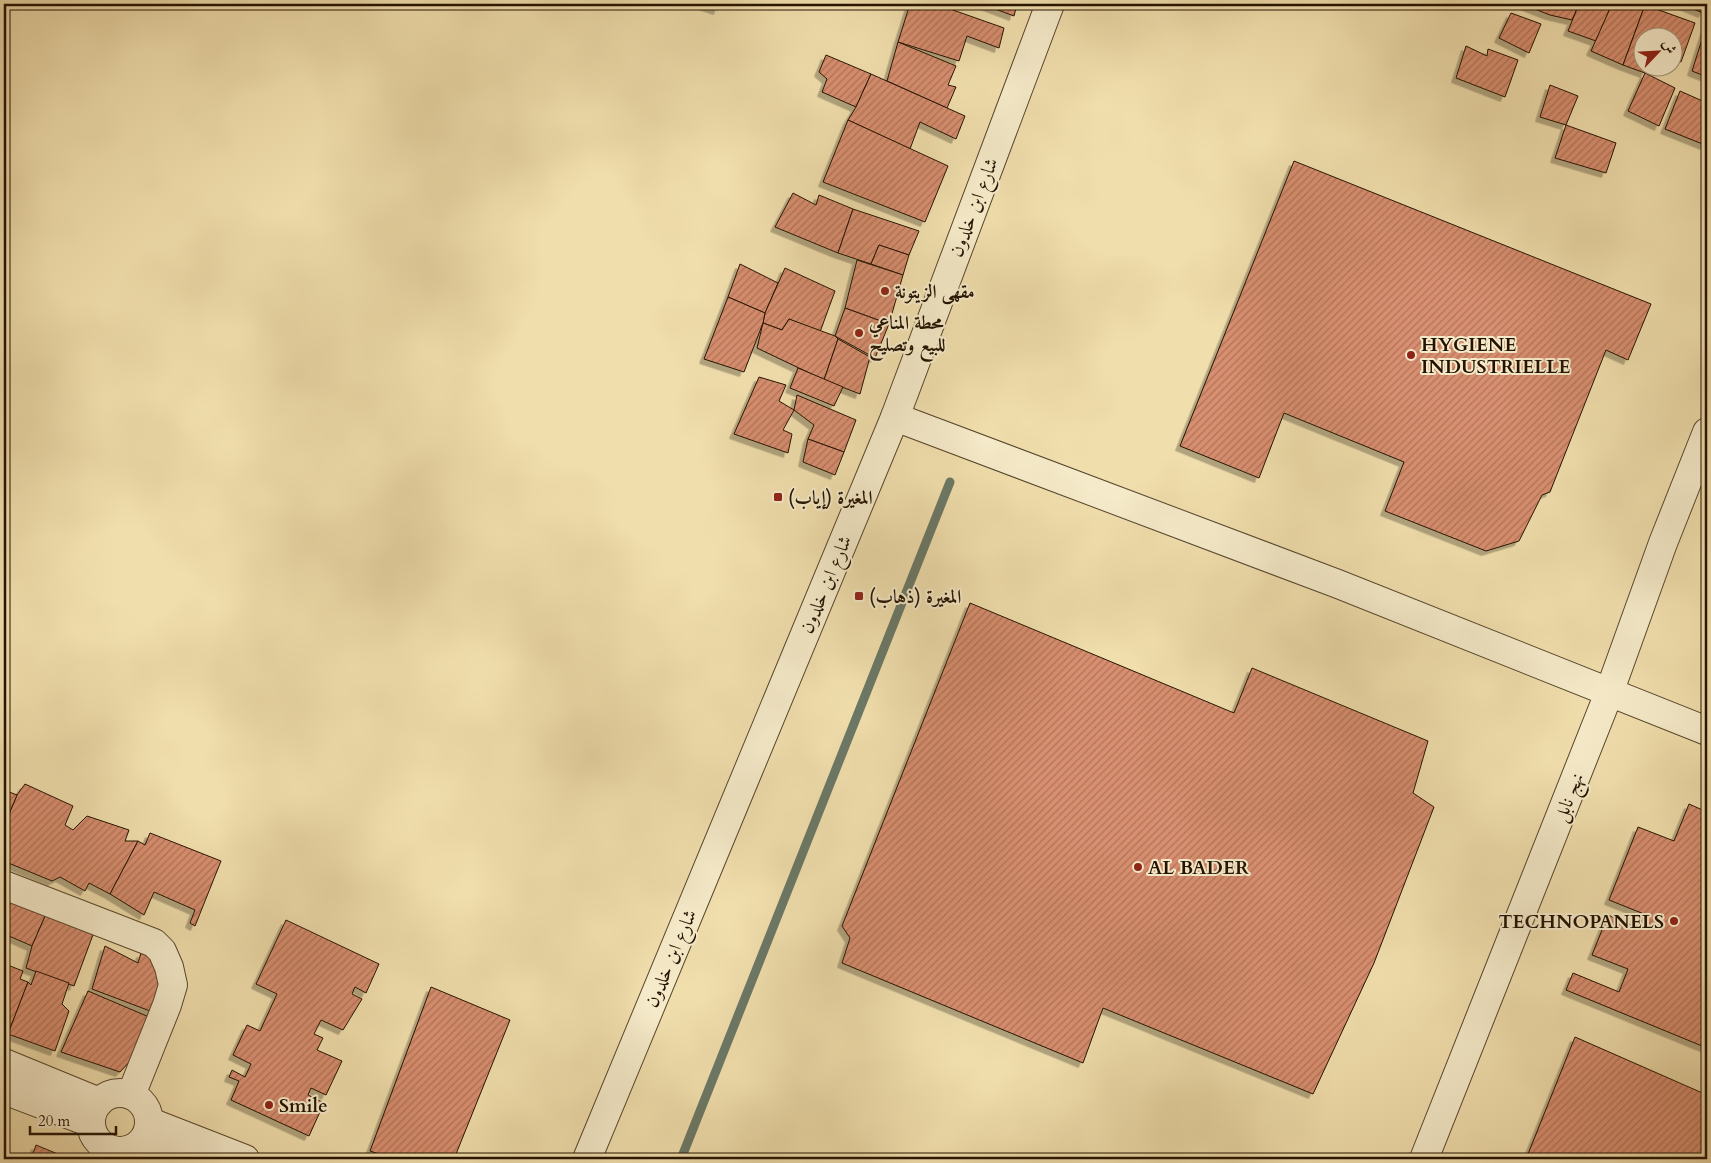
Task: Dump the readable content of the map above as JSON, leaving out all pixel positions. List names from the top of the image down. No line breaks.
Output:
{"streets":{"street":["شارع ابن خلدون","نهج نابل"]},"places":{"other":["مقهى الزيتونة","محطة المناعي للبيع وتصليح","HYGIENE INDUSTRIELLE","AL BADER","TECHNOPANELS","Smile"],"transit":["المغيرة (إياب)","المغيرة (ذهاب)"]},"scale_bar":"20 m","north":"top right"}
